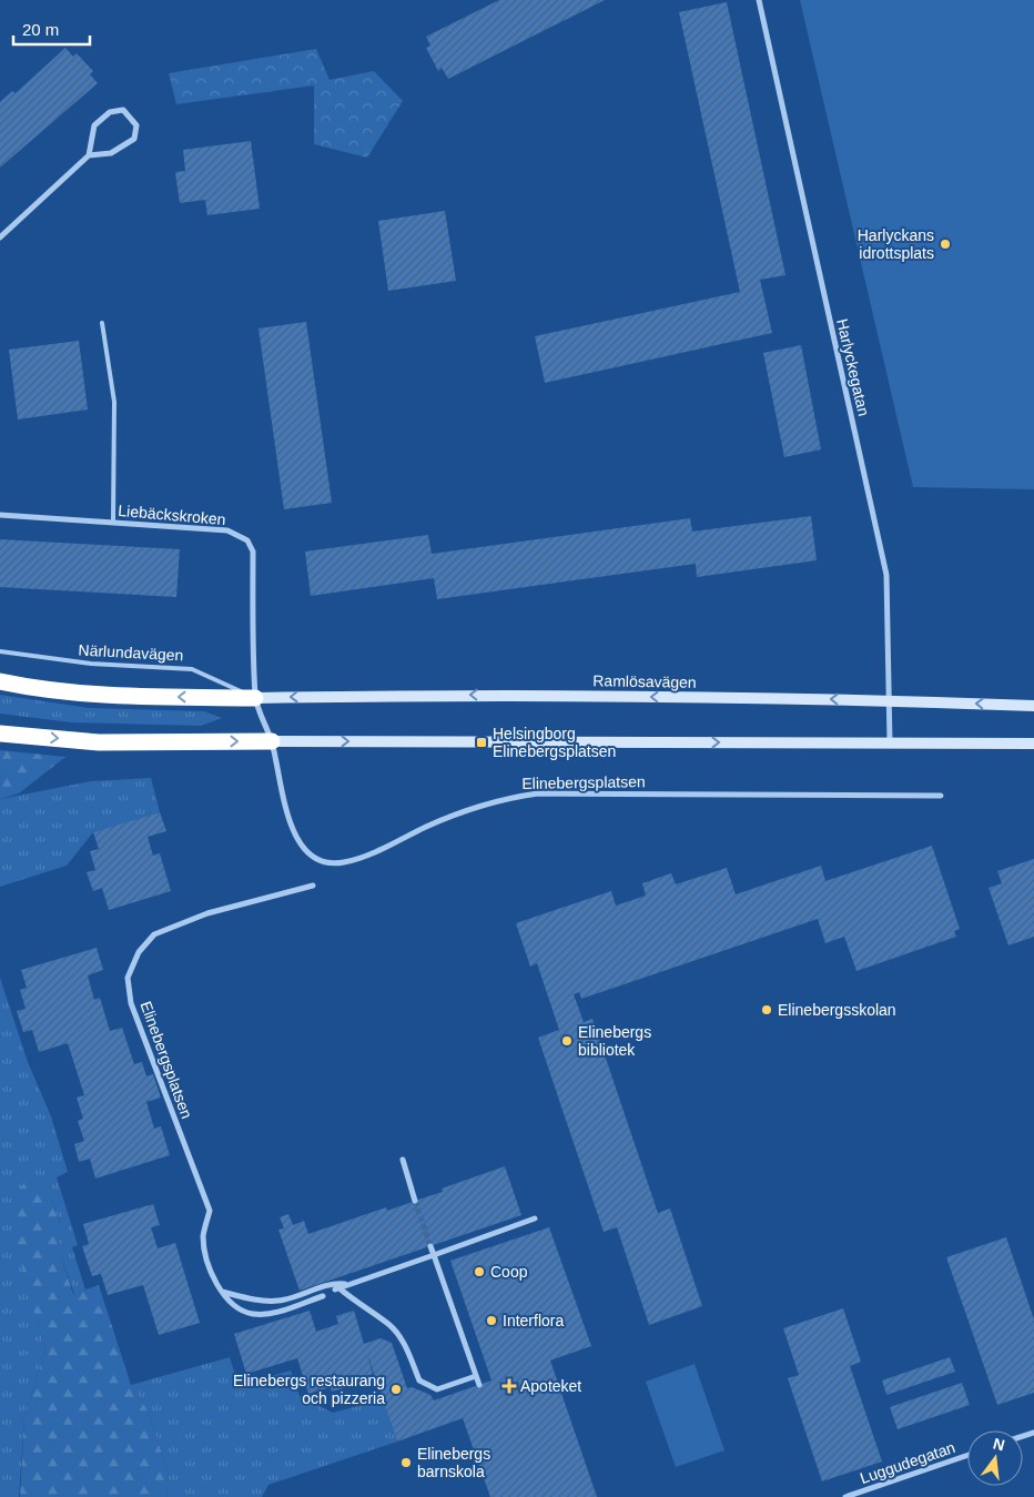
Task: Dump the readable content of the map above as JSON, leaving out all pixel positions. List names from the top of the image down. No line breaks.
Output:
{"streets":{"street":["Harlyckegatan","Liebäckskroken","Ramlösavägen","Elinebergsplatsen","Luggudegatan"],"lane":["Närlundavägen"]},"crossings":[["Harlyckegatan","Ramlösavägen"],["Liebäckskroken","Närlundavägen"],["Liebäckskroken","Ramlösavägen"],["Liebäckskroken","Elinebergsplatsen"],["Närlundavägen","Ramlösavägen"],["Närlundavägen","Elinebergsplatsen"],["Ramlösavägen","Elinebergsplatsen"]],"places":{"other":["Harlyckans idrottsplats","Elinebergsskolan","Elinebergs bibliotek","Coop","Interflora","Elinebergs restaurang och pizzeria","Elinebergs barnskola"],"transit":["Helsingborg Elinebergsplatsen"],"health":["Apoteket"]},"scale_bar":"20 m","north":"top"}
